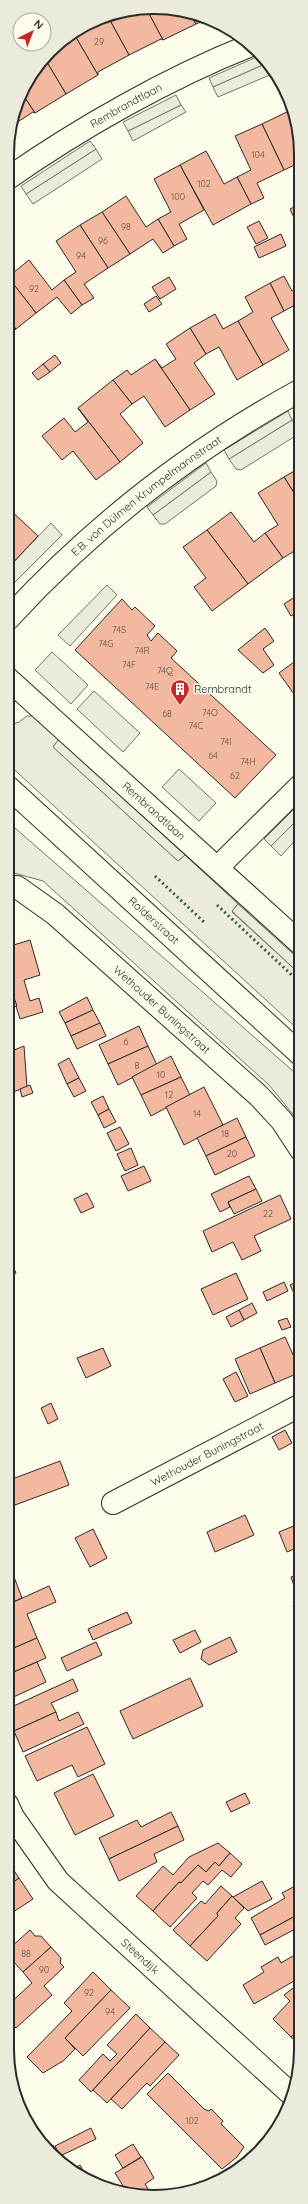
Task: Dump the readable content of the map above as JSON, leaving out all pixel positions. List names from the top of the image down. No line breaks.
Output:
{"streets":{"street":["Rembrandtlaan","E.B. von Dülmen Krumpelmannstraat","Rolderstraat","Wethouder Buningstraat","Steendijk"]},"places":{"building":["Rembrandt"]},"house_numbers":["29","104","102","100","98","96","94","92","74S","74G","74R","74F","74Q","74E","74O","68","74C","74I","64","74H","62","6","8","10","12","14","18","20","22","88","90","92","94","102"],"north":"top right"}
